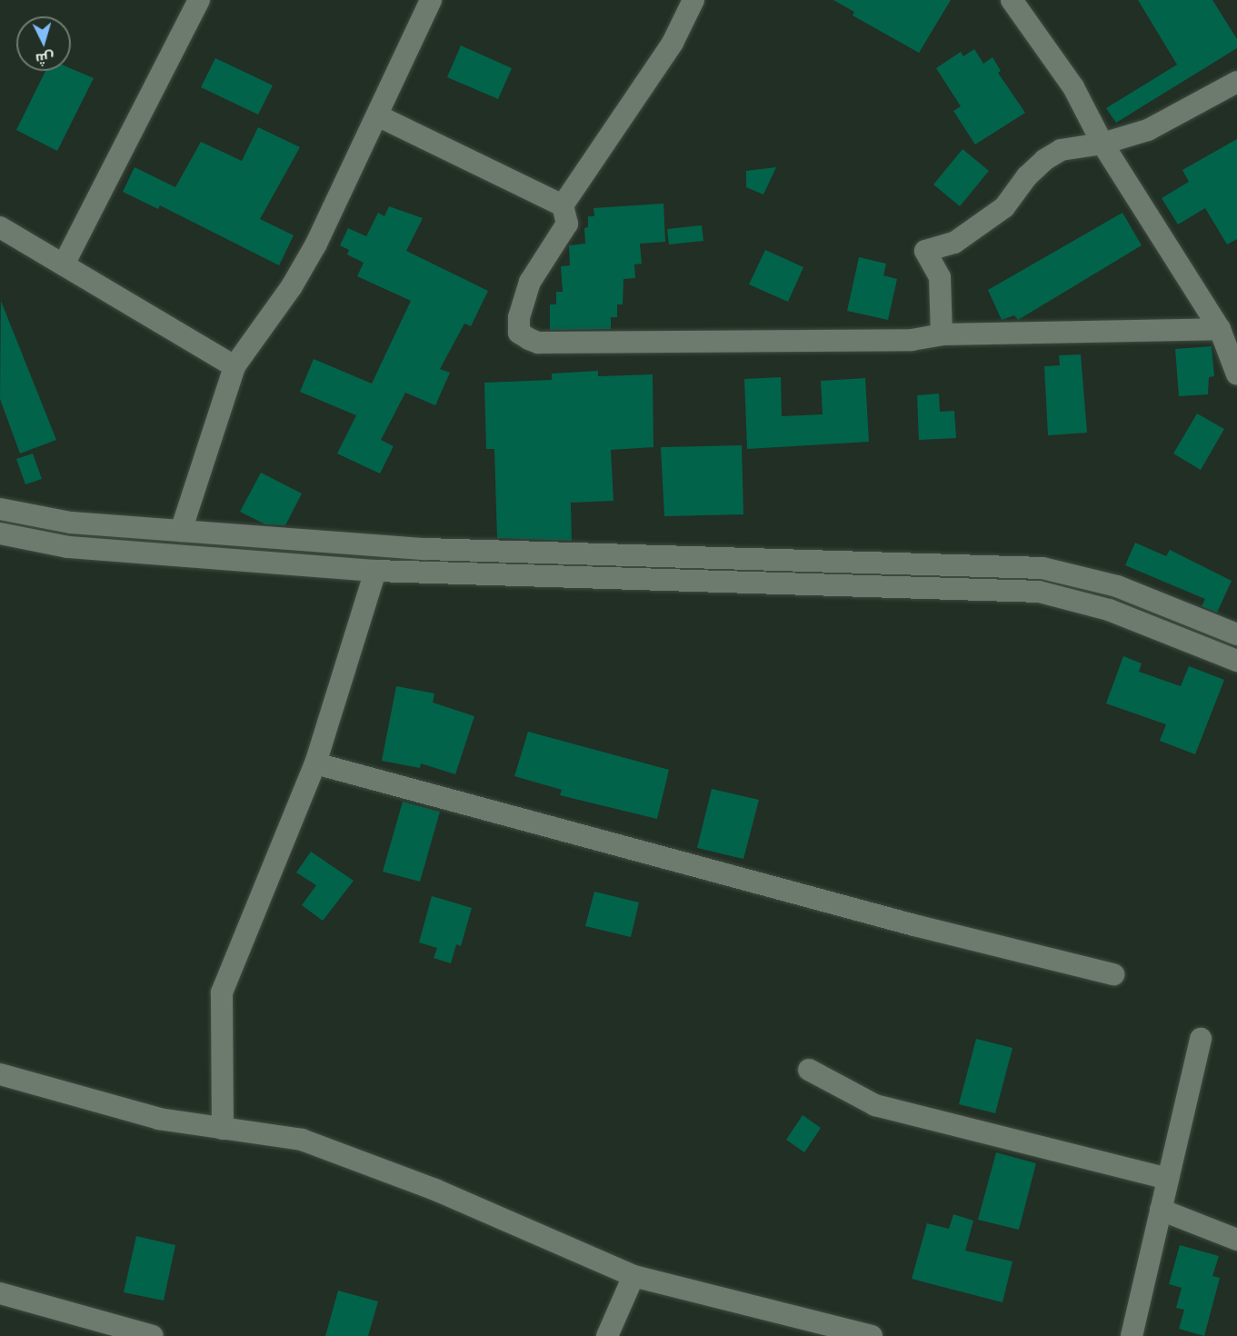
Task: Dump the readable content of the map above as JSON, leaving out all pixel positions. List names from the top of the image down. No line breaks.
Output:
{"north":"bottom"}
